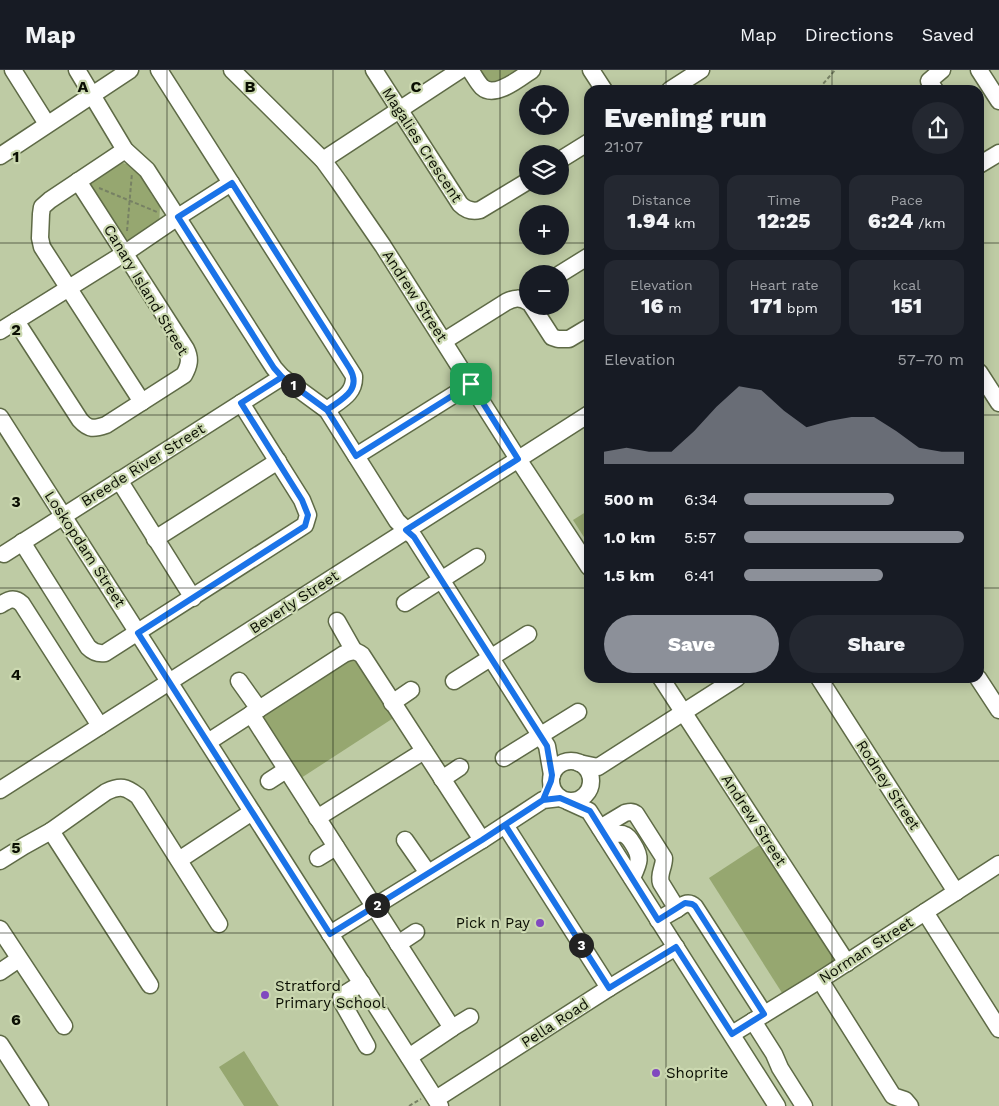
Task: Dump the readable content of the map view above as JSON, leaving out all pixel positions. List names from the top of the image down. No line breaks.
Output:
{"streets":{"street":["Magalies Crescent","Canary Island Street","Andrew Street","Breede River Street","Loskopdam Street","Beverly Street","Rodney Street","Norman Street","Pella Road"]},"crossings":[["Andrew Street","Beverly Street"],["Andrew Street","Norman Street"],["Breede River Street","Loskopdam Street"],["Loskopdam Street","Beverly Street"],["Loskopdam Street","Pella Road"],["Rodney Street","Norman Street"]],"places":["Pick n Pay","Stratford Primary School","Shoprite"],"page":{"header":"Map","nav":["Map","Directions","Saved"],"map_buttons":["+","−"],"heading":["Evening run","21:07"],"stats":[["Distance","1.94 km"],["Time","12:25"],["Pace","6:24 /km"],["Elevation","16 m"],["Heart rate","171 bpm"],["kcal","151"]],"chart":["Elevation","57–70 m"],"pins":["1","2","3"],"list":[{"name":"500 m","note":"6:34"},{"name":"1.0 km","note":"5:57"},{"name":"1.5 km","note":"6:41"}],"buttons":["Save","Share"]},"grid":{"columns":["A","B","C"],"rows":["1","2","3","4","5","6"]}}
